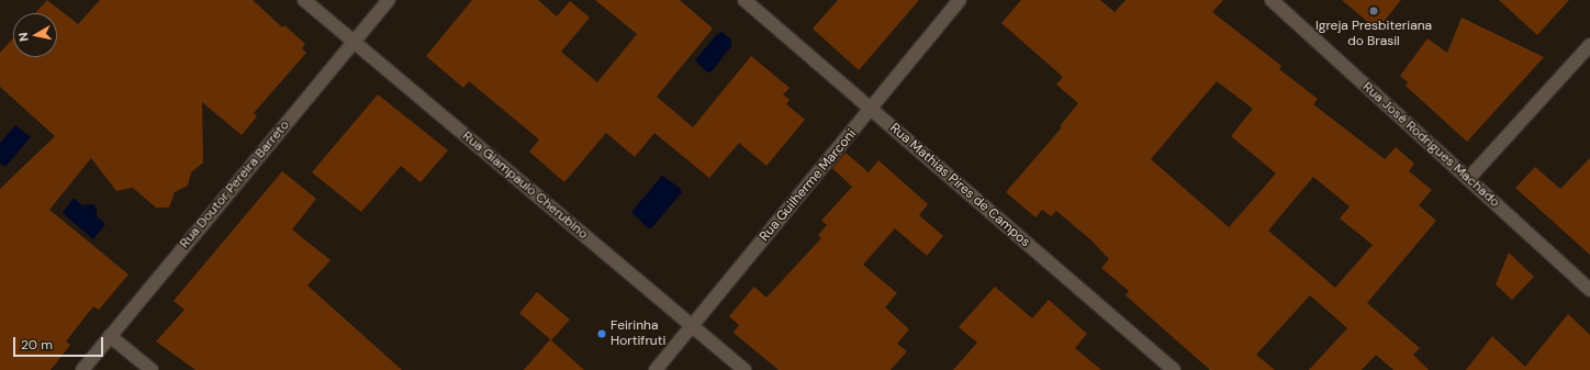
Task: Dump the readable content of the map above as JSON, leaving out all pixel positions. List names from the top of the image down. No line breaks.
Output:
{"streets":{"street":["Rua José Rodrigues Machado","Rua Doutor Pereira Barreto","Rua Giampaulo Cherubino","Rua Guilherme Marconi","Rua Mathias Pires de Campos"]},"crossings":[["Rua Doutor Pereira Barreto","Rua Giampaulo Cherubino"],["Rua Giampaulo Cherubino","Rua Guilherme Marconi"],["Rua Guilherme Marconi","Rua Mathias Pires de Campos"]],"places":["Igreja Presbiteriana do Brasil","Feirinha Hortifruti"],"scale_bar":"20 m","north":"left"}
